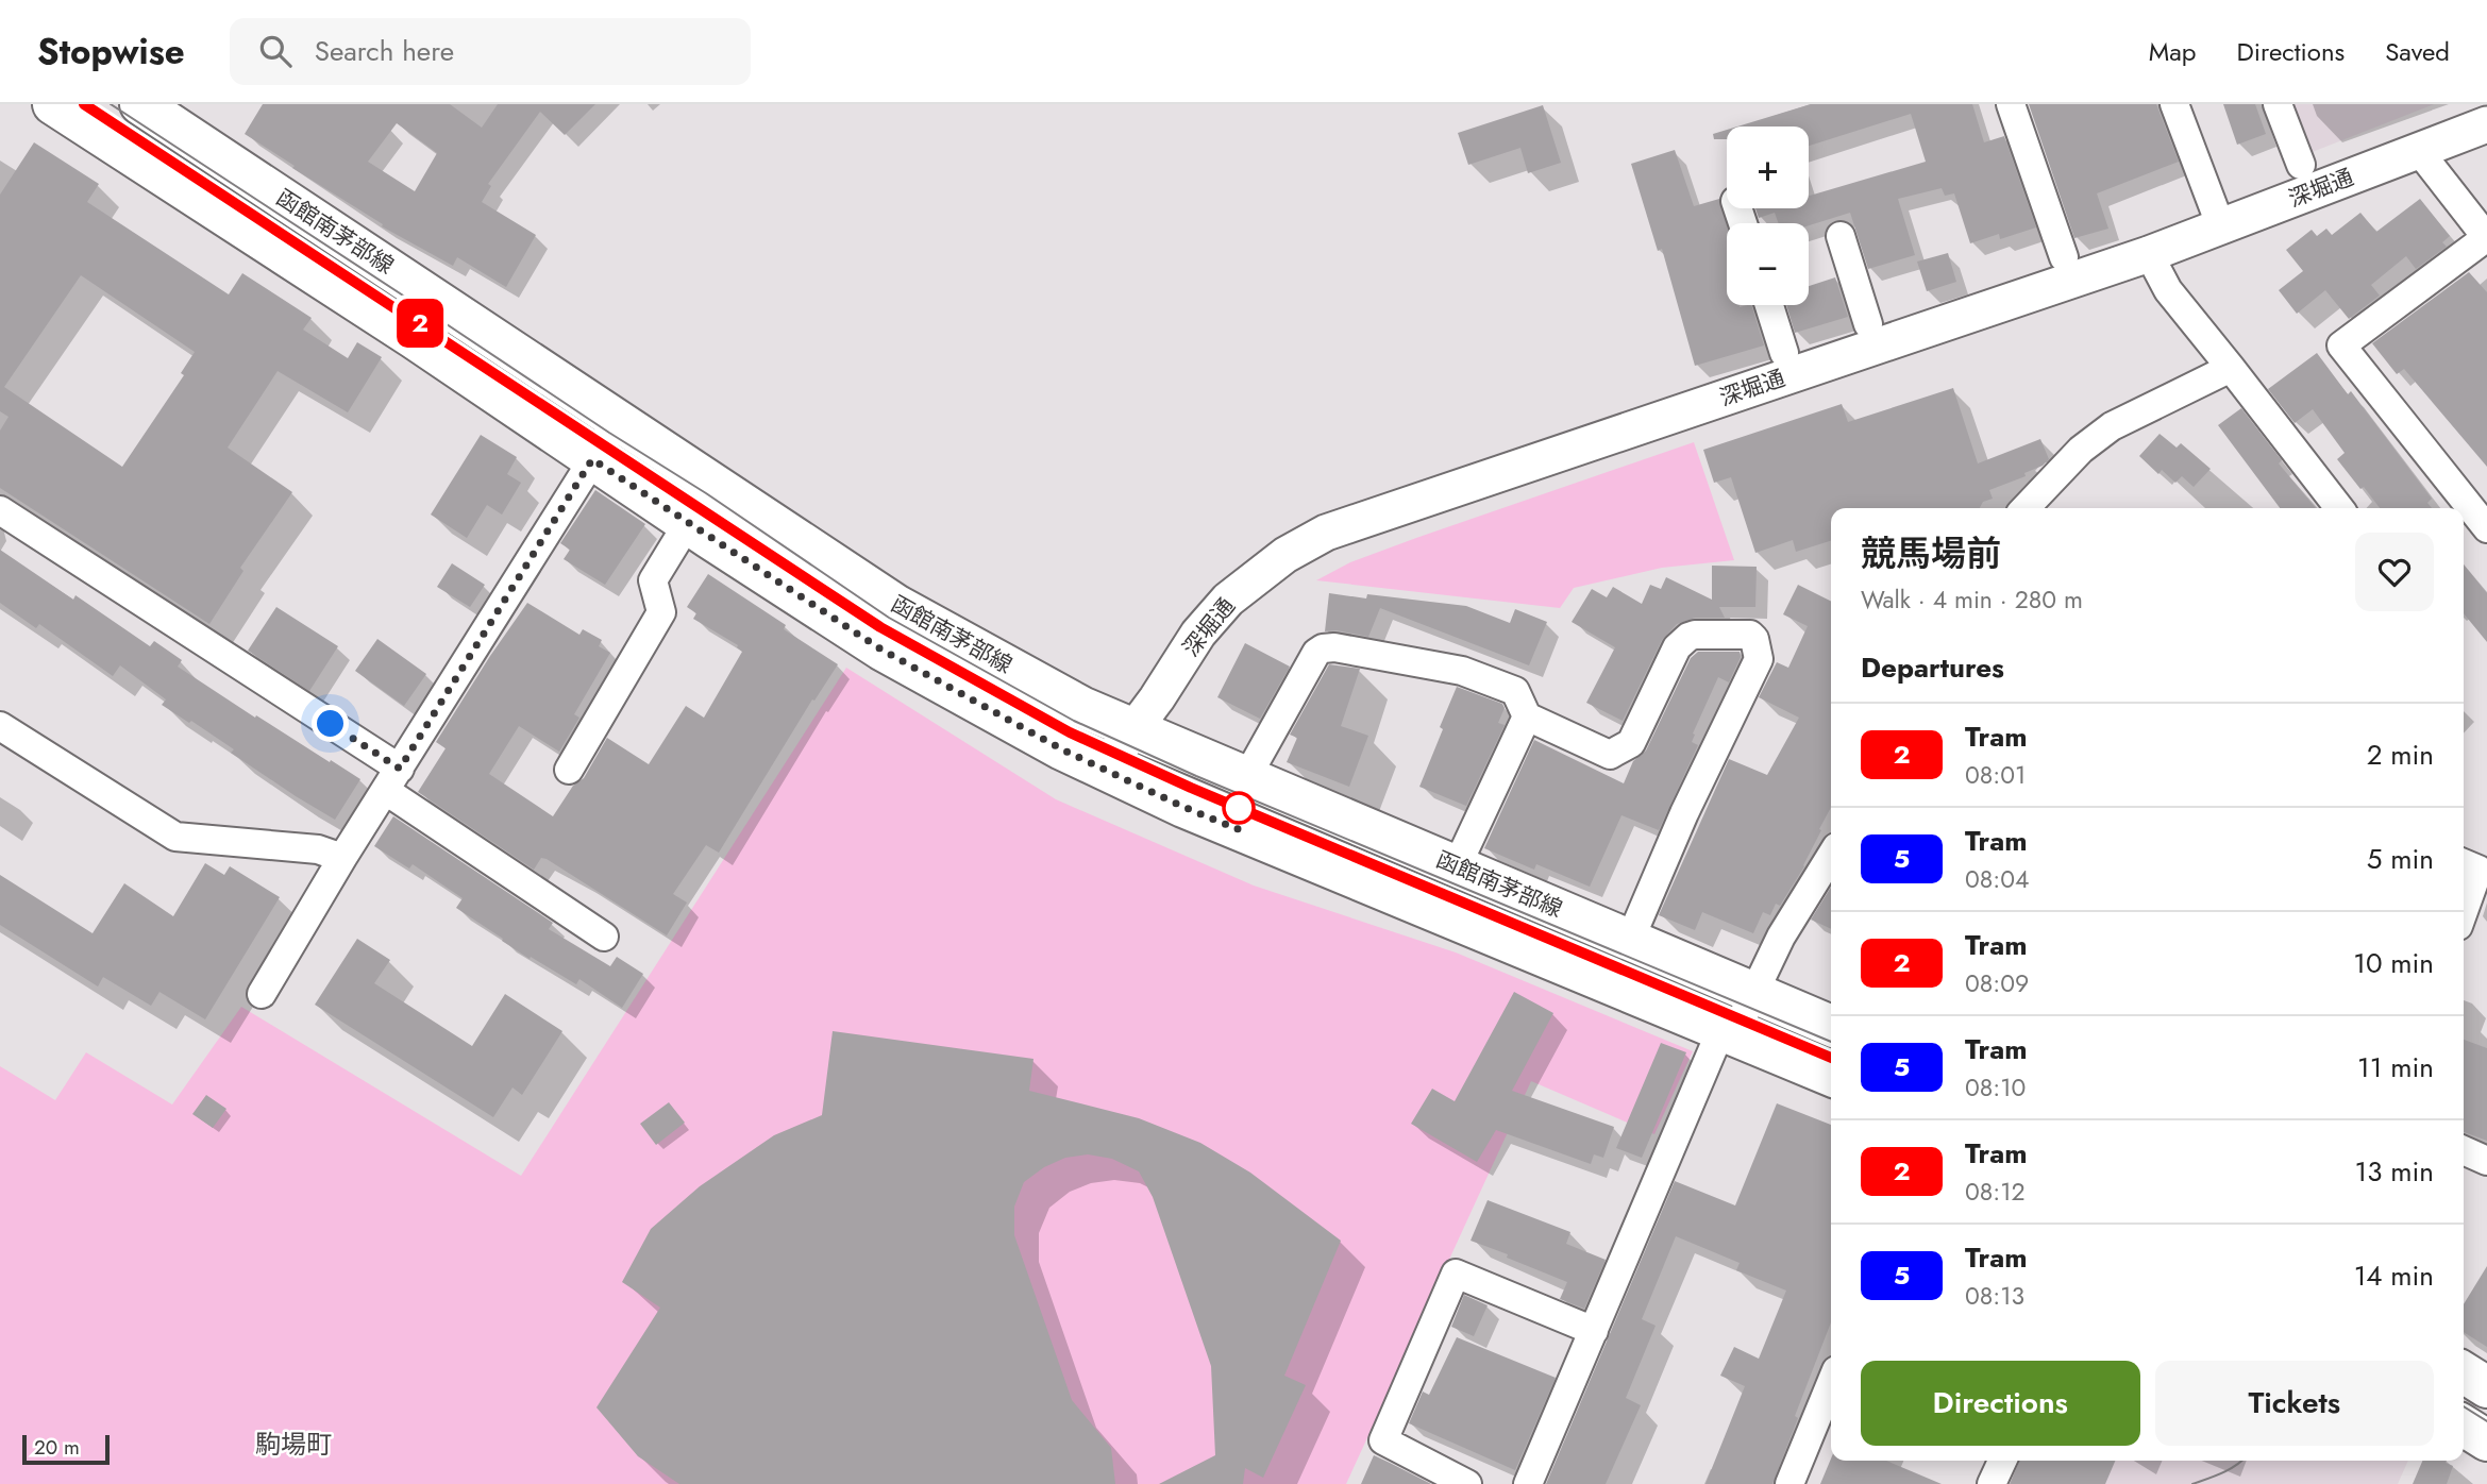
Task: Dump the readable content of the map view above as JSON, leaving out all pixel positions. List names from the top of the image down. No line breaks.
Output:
{"streets":{"main road":["函館南茅部線"],"street":["深堀通"]},"crossings":[["深堀通","函館南茅部線"]],"districts":["駒場町"],"lines":["tram line 2"],"scale_bar":"20 m","page":{"header":"Stopwise","search":"Search here","nav":["Map","Directions","Saved"],"on_map":"2","map_buttons":["+","−"],"heading":[["競馬場前","Walk · 4 min · 280 m"],"Departures"],"list":[{"mark":"2","name":"Tram","note":"08:01","value":"2 min"},{"mark":"5","name":"Tram","note":"08:04","value":"5 min"},{"mark":"2","name":"Tram","note":"08:09","value":"10 min"},{"mark":"5","name":"Tram","note":"08:10","value":"11 min"},{"mark":"2","name":"Tram","note":"08:12","value":"13 min"},{"mark":"5","name":"Tram","note":"08:13","value":"14 min"}],"buttons":["Directions","Tickets"],"scale":"20 m"}}
